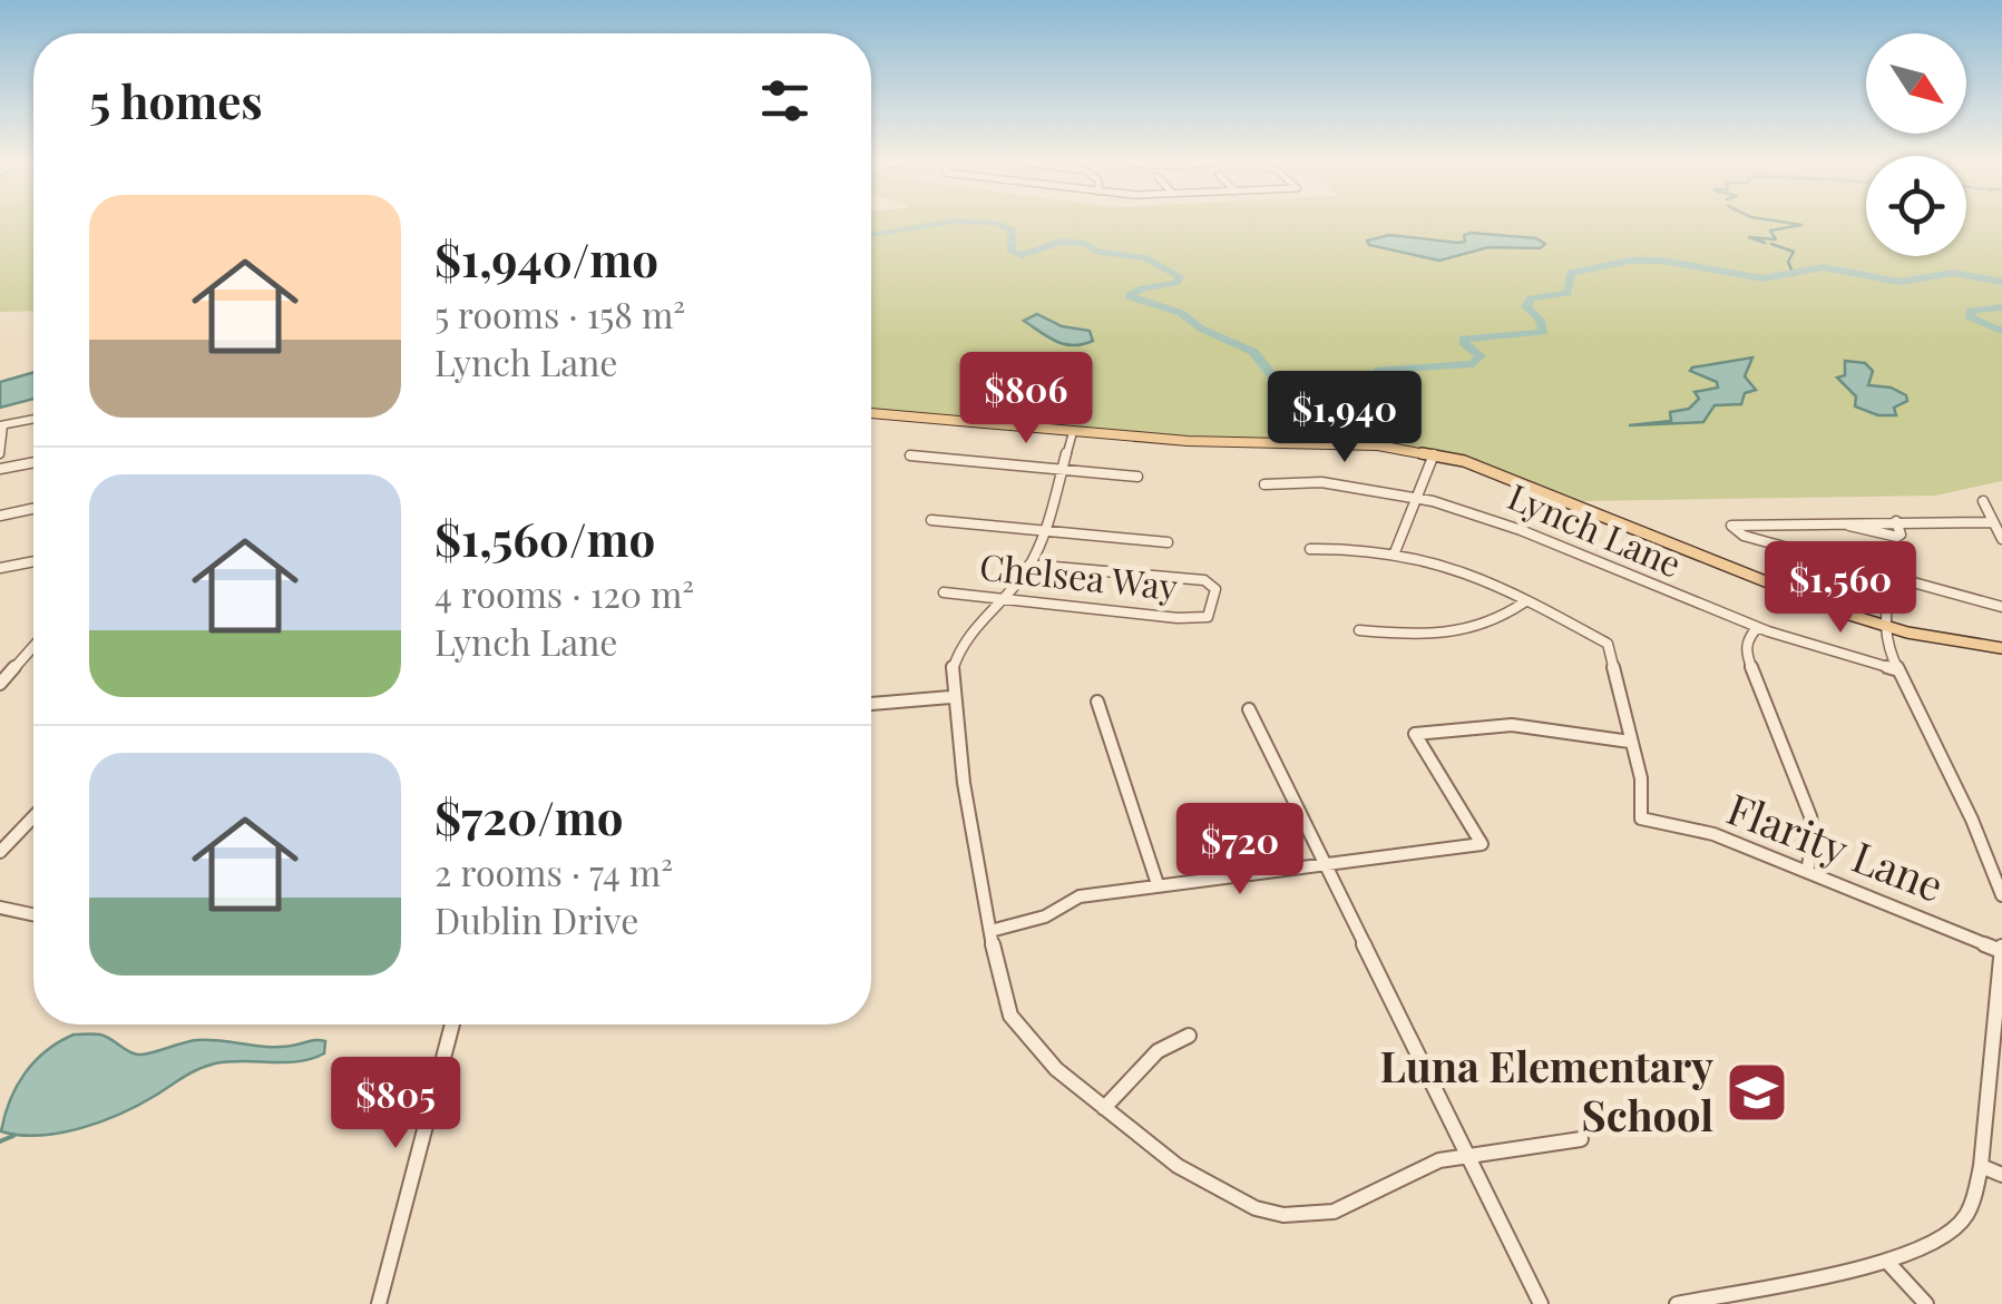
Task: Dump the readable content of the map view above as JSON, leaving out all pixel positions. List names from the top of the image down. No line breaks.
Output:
{"streets":{"street":["Lynch Lane","Chelsea Way","Flarity Lane"]},"places":{"school or university":["Luna Elementary School"]},"north":"bottom right","page":{"heading":"5 homes","list":[{"name":"$1,940/mo","note":"5 rooms · 158 m² · Lynch Lane"},{"name":"$1,560/mo","note":"4 rooms · 120 m² · Lynch Lane"},{"name":"$720/mo","note":"2 rooms · 74 m² · Dublin Drive"}],"price":["$806","$1,940","$1,560","$720","$805"]}}
